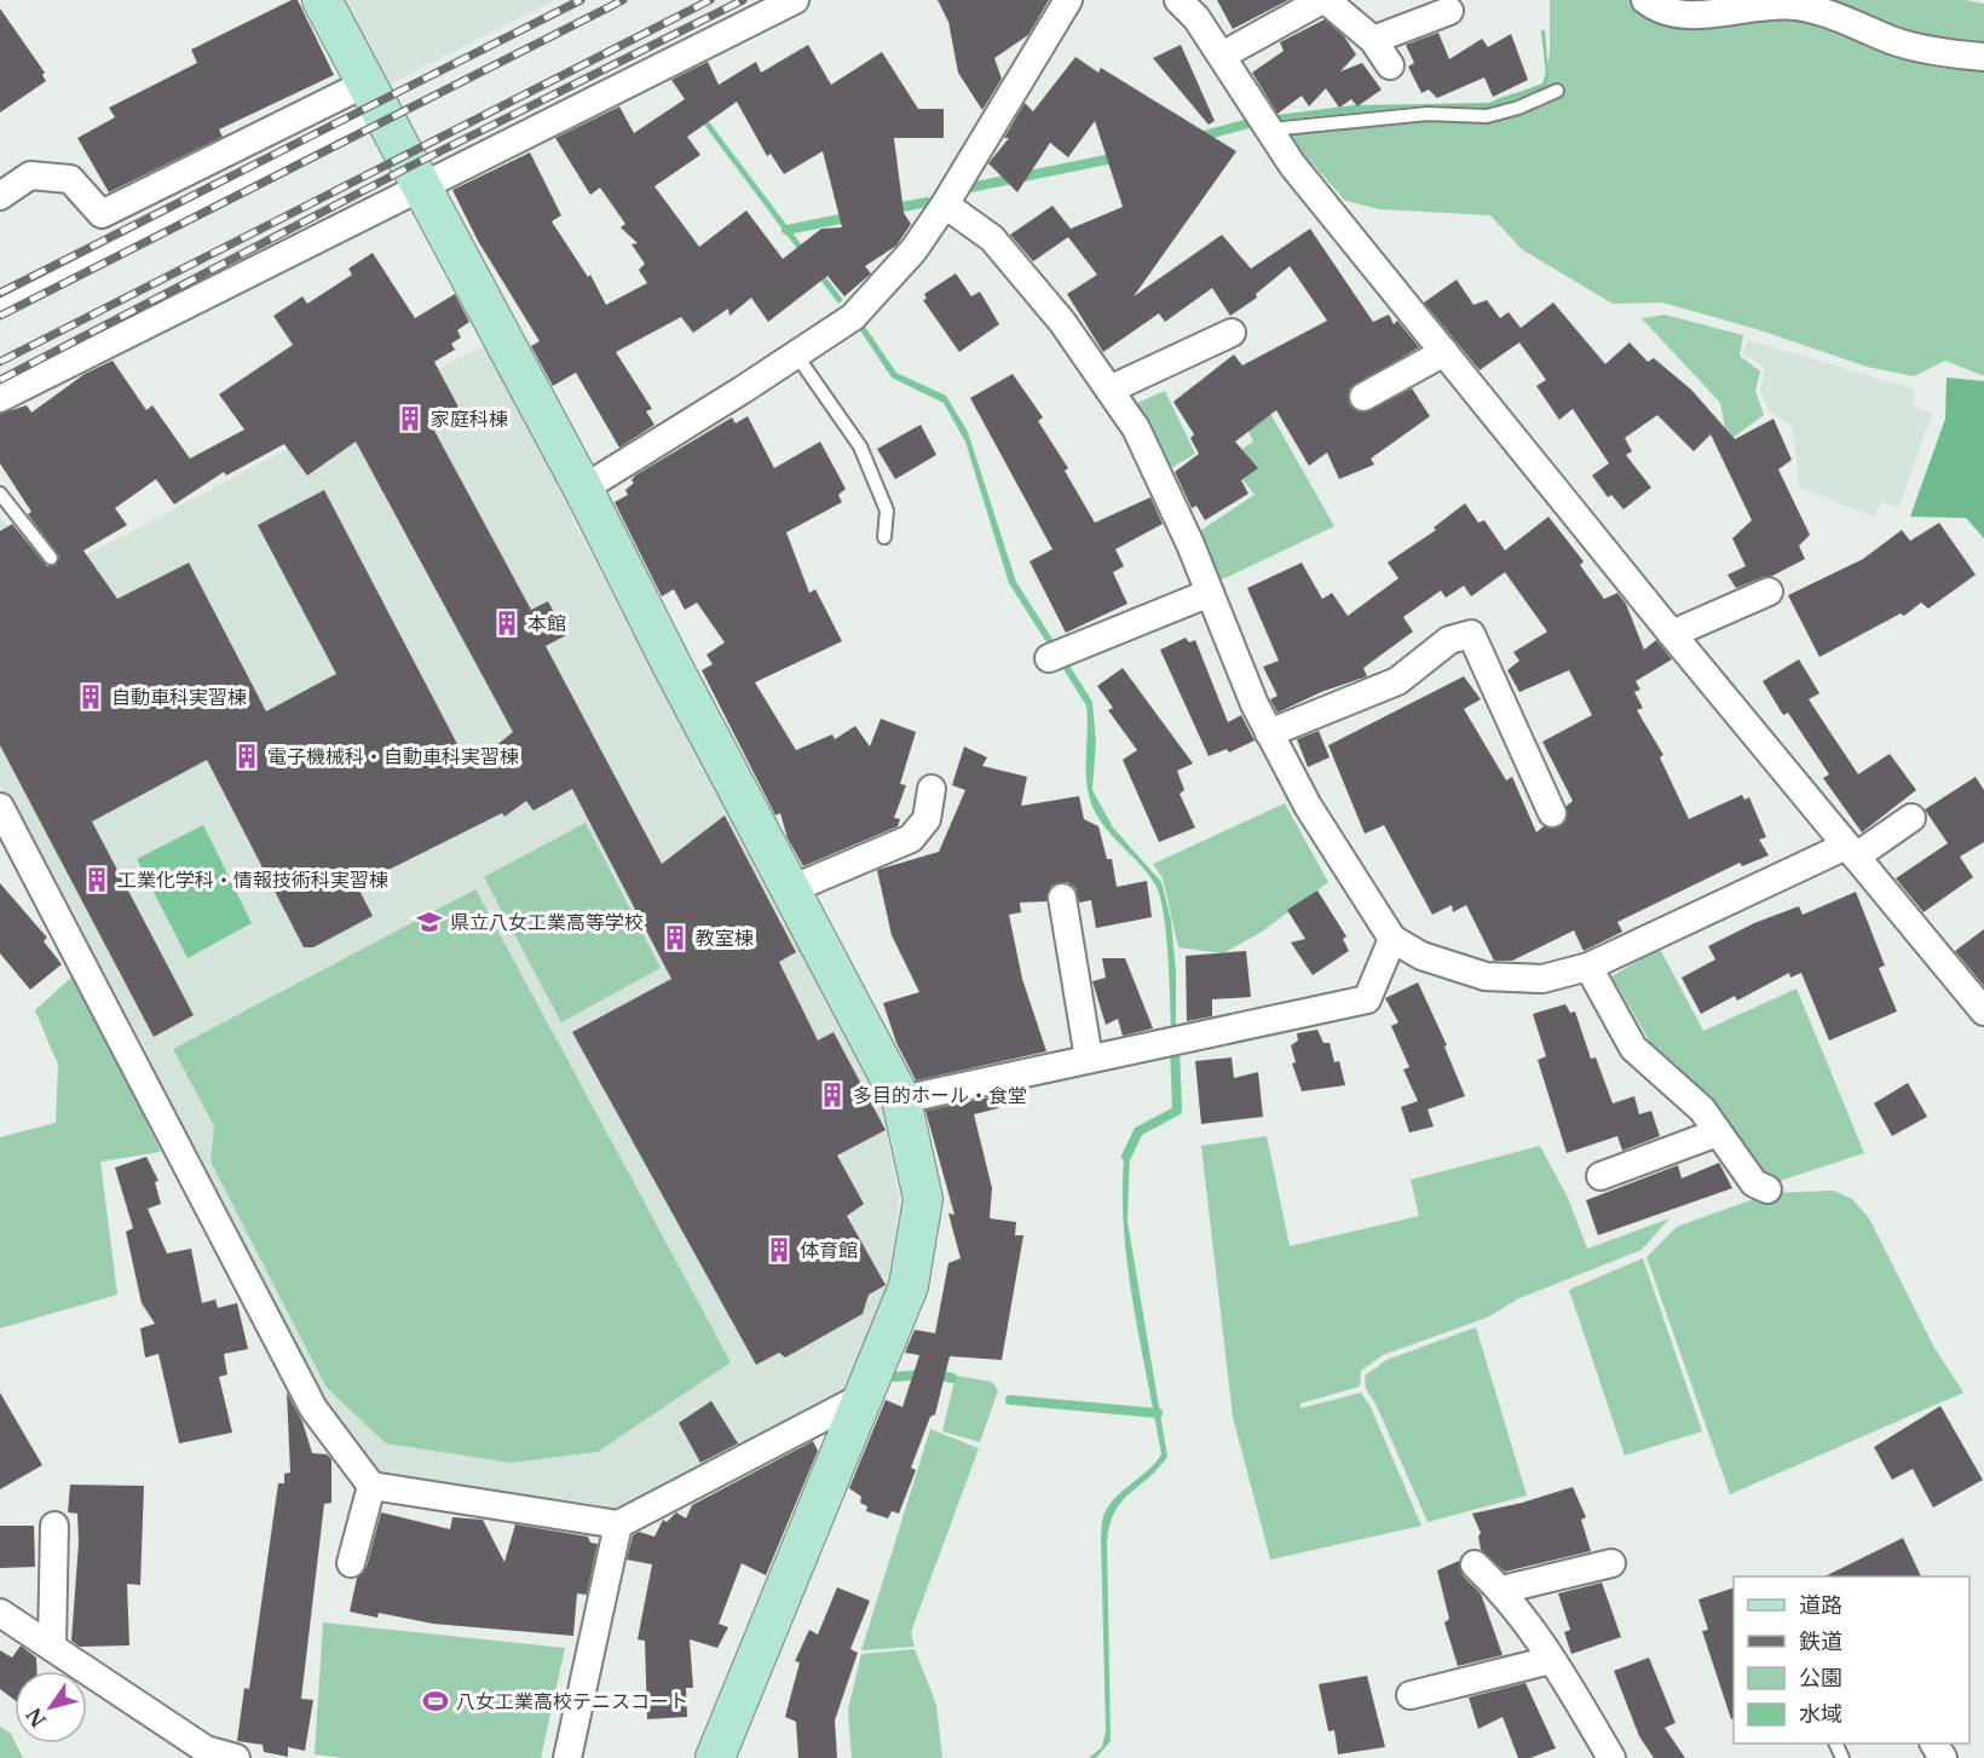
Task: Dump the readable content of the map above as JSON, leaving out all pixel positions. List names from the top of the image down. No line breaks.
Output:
{"places":{"building":["家庭科棟","本館","自動車科実習棟","電子機械科・自動車科実習棟","工業化学科・情報技術科実習棟","教室棟","多目的ホール・食堂","体育館"],"school or university":["県立八女工業高等学校"],"sports":["八女工業高校テニスコート"]},"legend":["道路","鉄道","公園","水域"],"north":"bottom left"}
